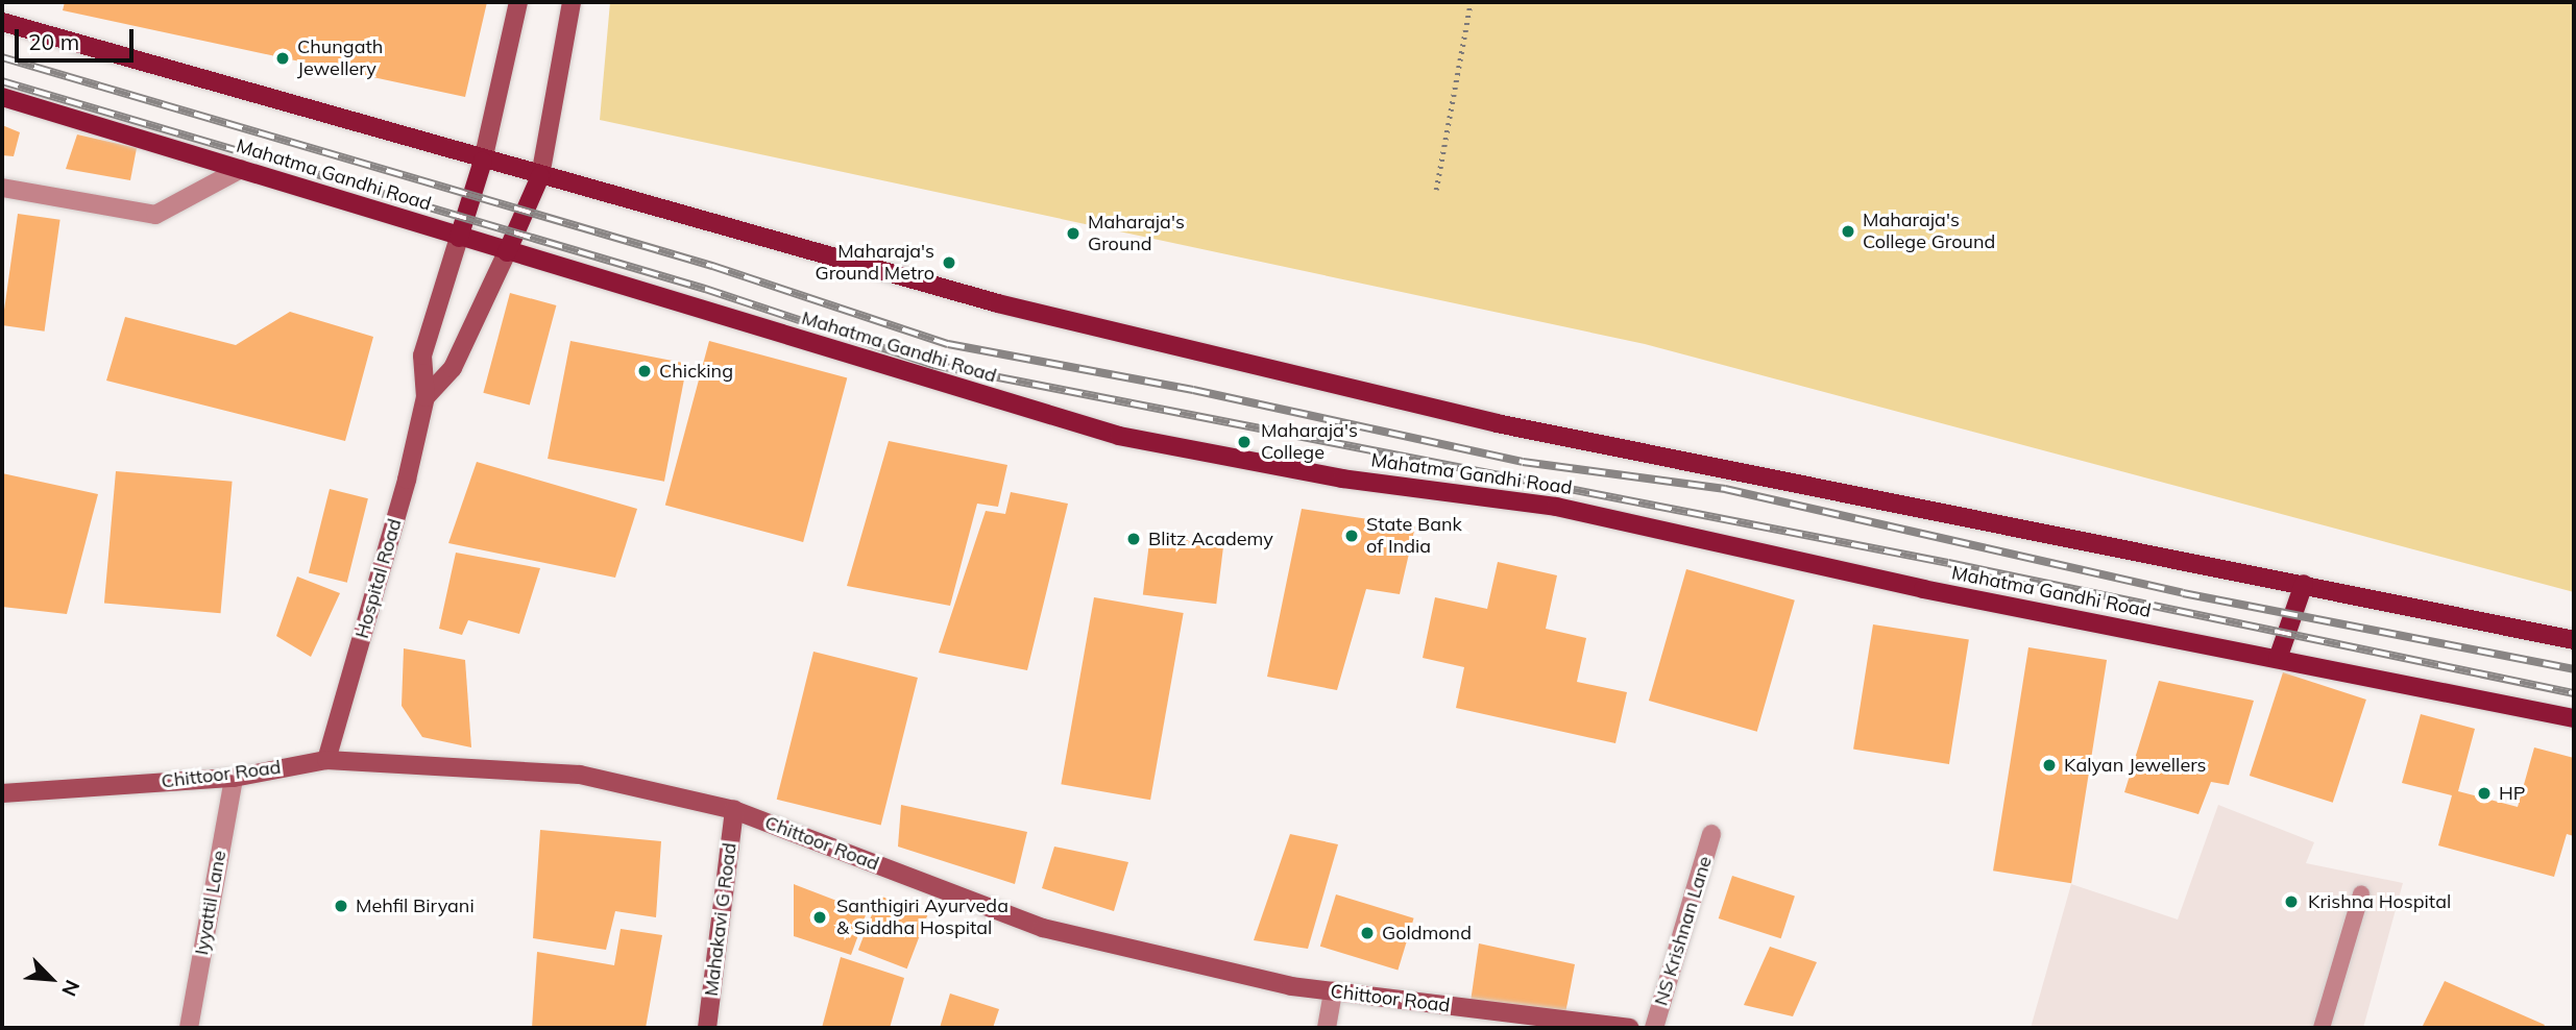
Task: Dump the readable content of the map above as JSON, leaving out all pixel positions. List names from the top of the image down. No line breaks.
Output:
{"streets":{"main road":["Mahatma Gandhi Road","Hospital Road","Chittoor Road","Mahakavi G Road"],"street":["Iyyattil Lane","NS Krishnan Lane"]},"crossings":[["Mahatma Gandhi Road","Hospital Road"],["Hospital Road","Chittoor Road"],["Chittoor Road","Iyyattil Lane"],["Chittoor Road","Mahakavi G Road"]],"places":["Chungath Jewellery","Maharaja's College Ground","Maharaja's Ground","Maharaja's Ground Metro","Chicking","Maharaja's College","State Bank of India","Blitz Academy","Kalyan Jewellers","HP","Krishna Hospital","Mehfil Biryani","Santhigiri Ayurveda & Siddha Hospital","Goldmond"],"scale_bar":"20 m","north":"bottom right"}
